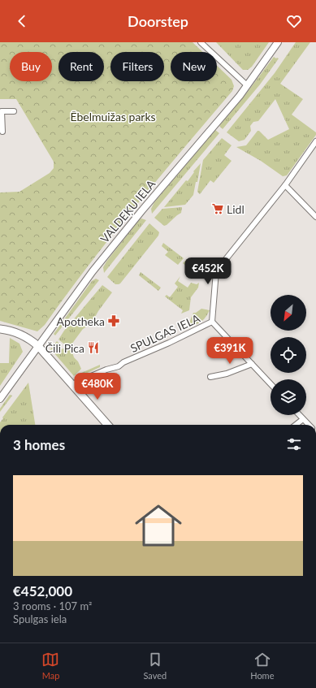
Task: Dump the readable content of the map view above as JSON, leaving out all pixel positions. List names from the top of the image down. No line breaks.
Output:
{"streets":{"street":["VALDEĶU IELA","SPULGAS IELA"]},"parks":["Ēbelmuižas parks"],"places":{"supermarket":["Lidl"],"pharmacy":["Apotheka"],"restaurant":["Čili Pica"]},"north":"bottom left","page":{"header":"Doorstep","chip":["Buy","Rent","Filters","New"],"price":["€452K","€391K","€480K"],"heading":"3 homes","list":[{"name":"€452,000","note":"3 rooms · 107 m² · Spulgas iela"}],"tabs":["Map","Saved","Home"]}}
